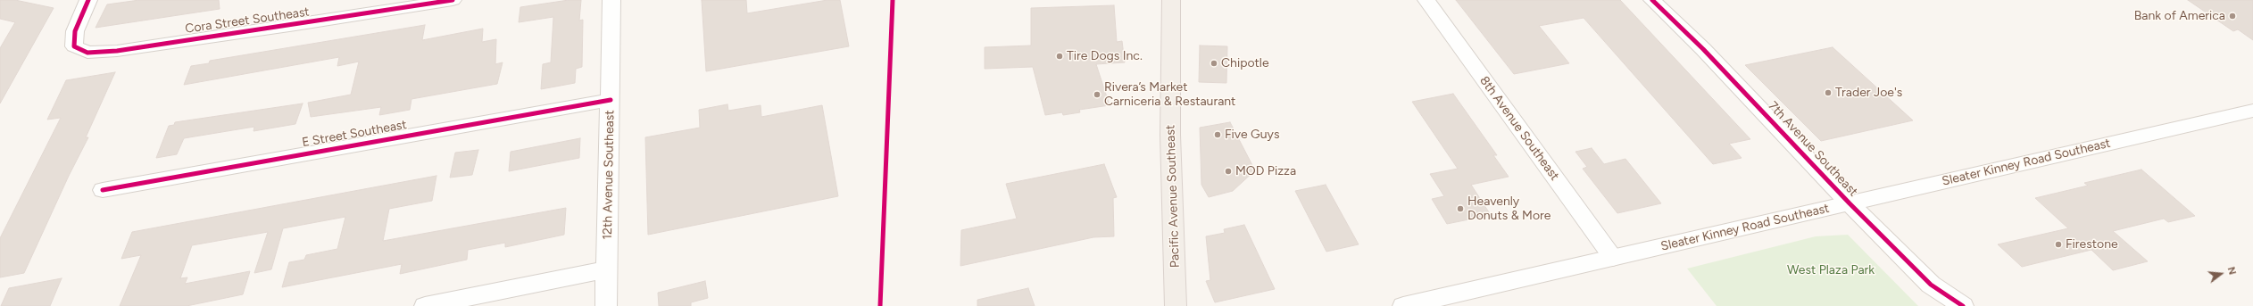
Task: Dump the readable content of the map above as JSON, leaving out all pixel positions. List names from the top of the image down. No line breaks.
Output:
{"streets":{"main road":["Pacific Avenue Southeast"],"street":["Cora Street Southeast","8th Avenue Southeast","E Street Southeast","7th Avenue Southeast","Sleater Kinney Road Southeast","12th Avenue Southeast"]},"crossings":[["8th Avenue Southeast","Sleater Kinney Road Southeast"],["E Street Southeast","12th Avenue Southeast"],["7th Avenue Southeast","Sleater Kinney Road Southeast"]],"parks":["West Plaza Park"],"places":["Bank of America","Tire Dogs Inc.","Chipotle","Trader Joe's","Rivera’s Market Carniceria & Restaurant","Five Guys","MOD Pizza","Heavenly Donuts & More","Firestone"],"north":"right"}
